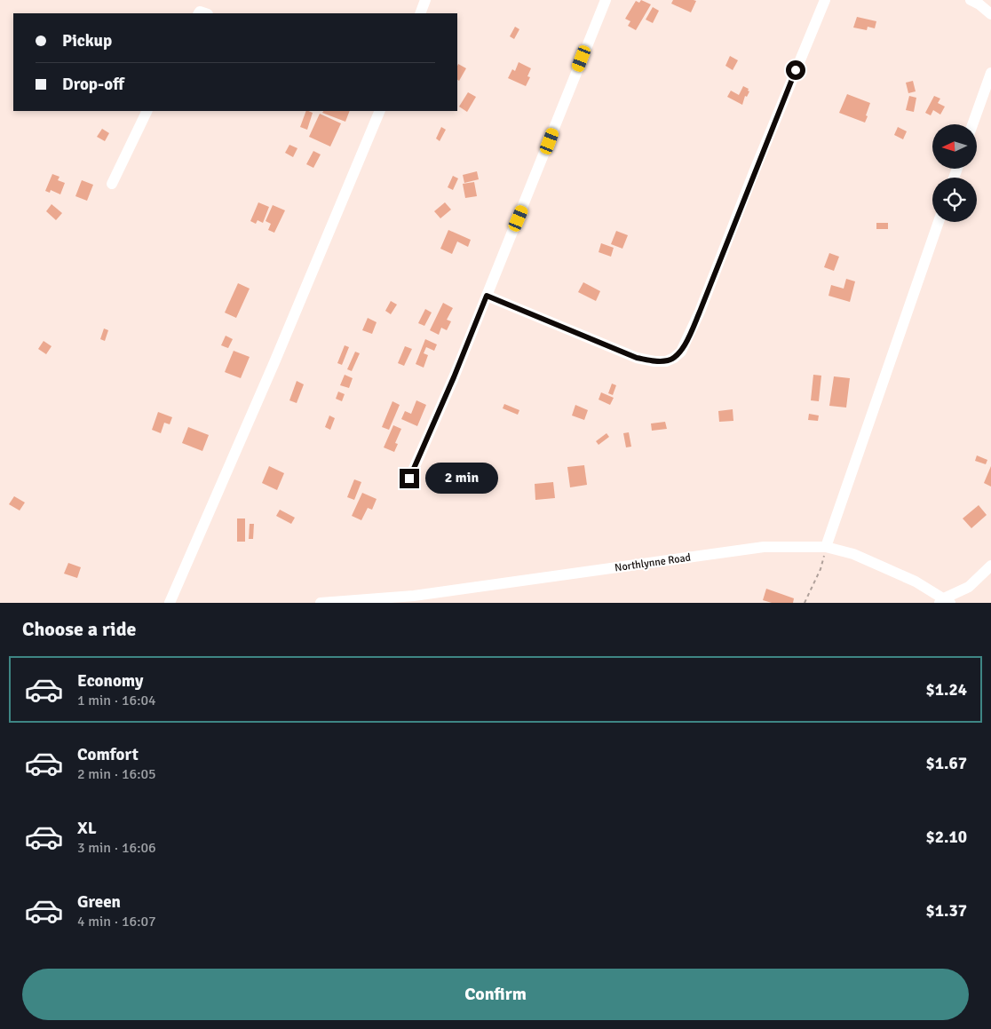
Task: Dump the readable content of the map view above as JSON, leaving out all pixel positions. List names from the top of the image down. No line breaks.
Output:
{"streets":{"street":["Northlynne Road"]},"north":"left","page":{"banner":["Pickup","Drop-off"],"bubble":"2 min","heading":"Choose a ride","list":[{"name":"Economy","note":"1 min · 16:04","value":"$1.24"},{"name":"Comfort","note":"2 min · 16:05","value":"$1.67"},{"name":"XL","note":"3 min · 16:06","value":"$2.10"},{"name":"Green","note":"4 min · 16:07","value":"$1.37"}],"buttons":"Confirm"}}
